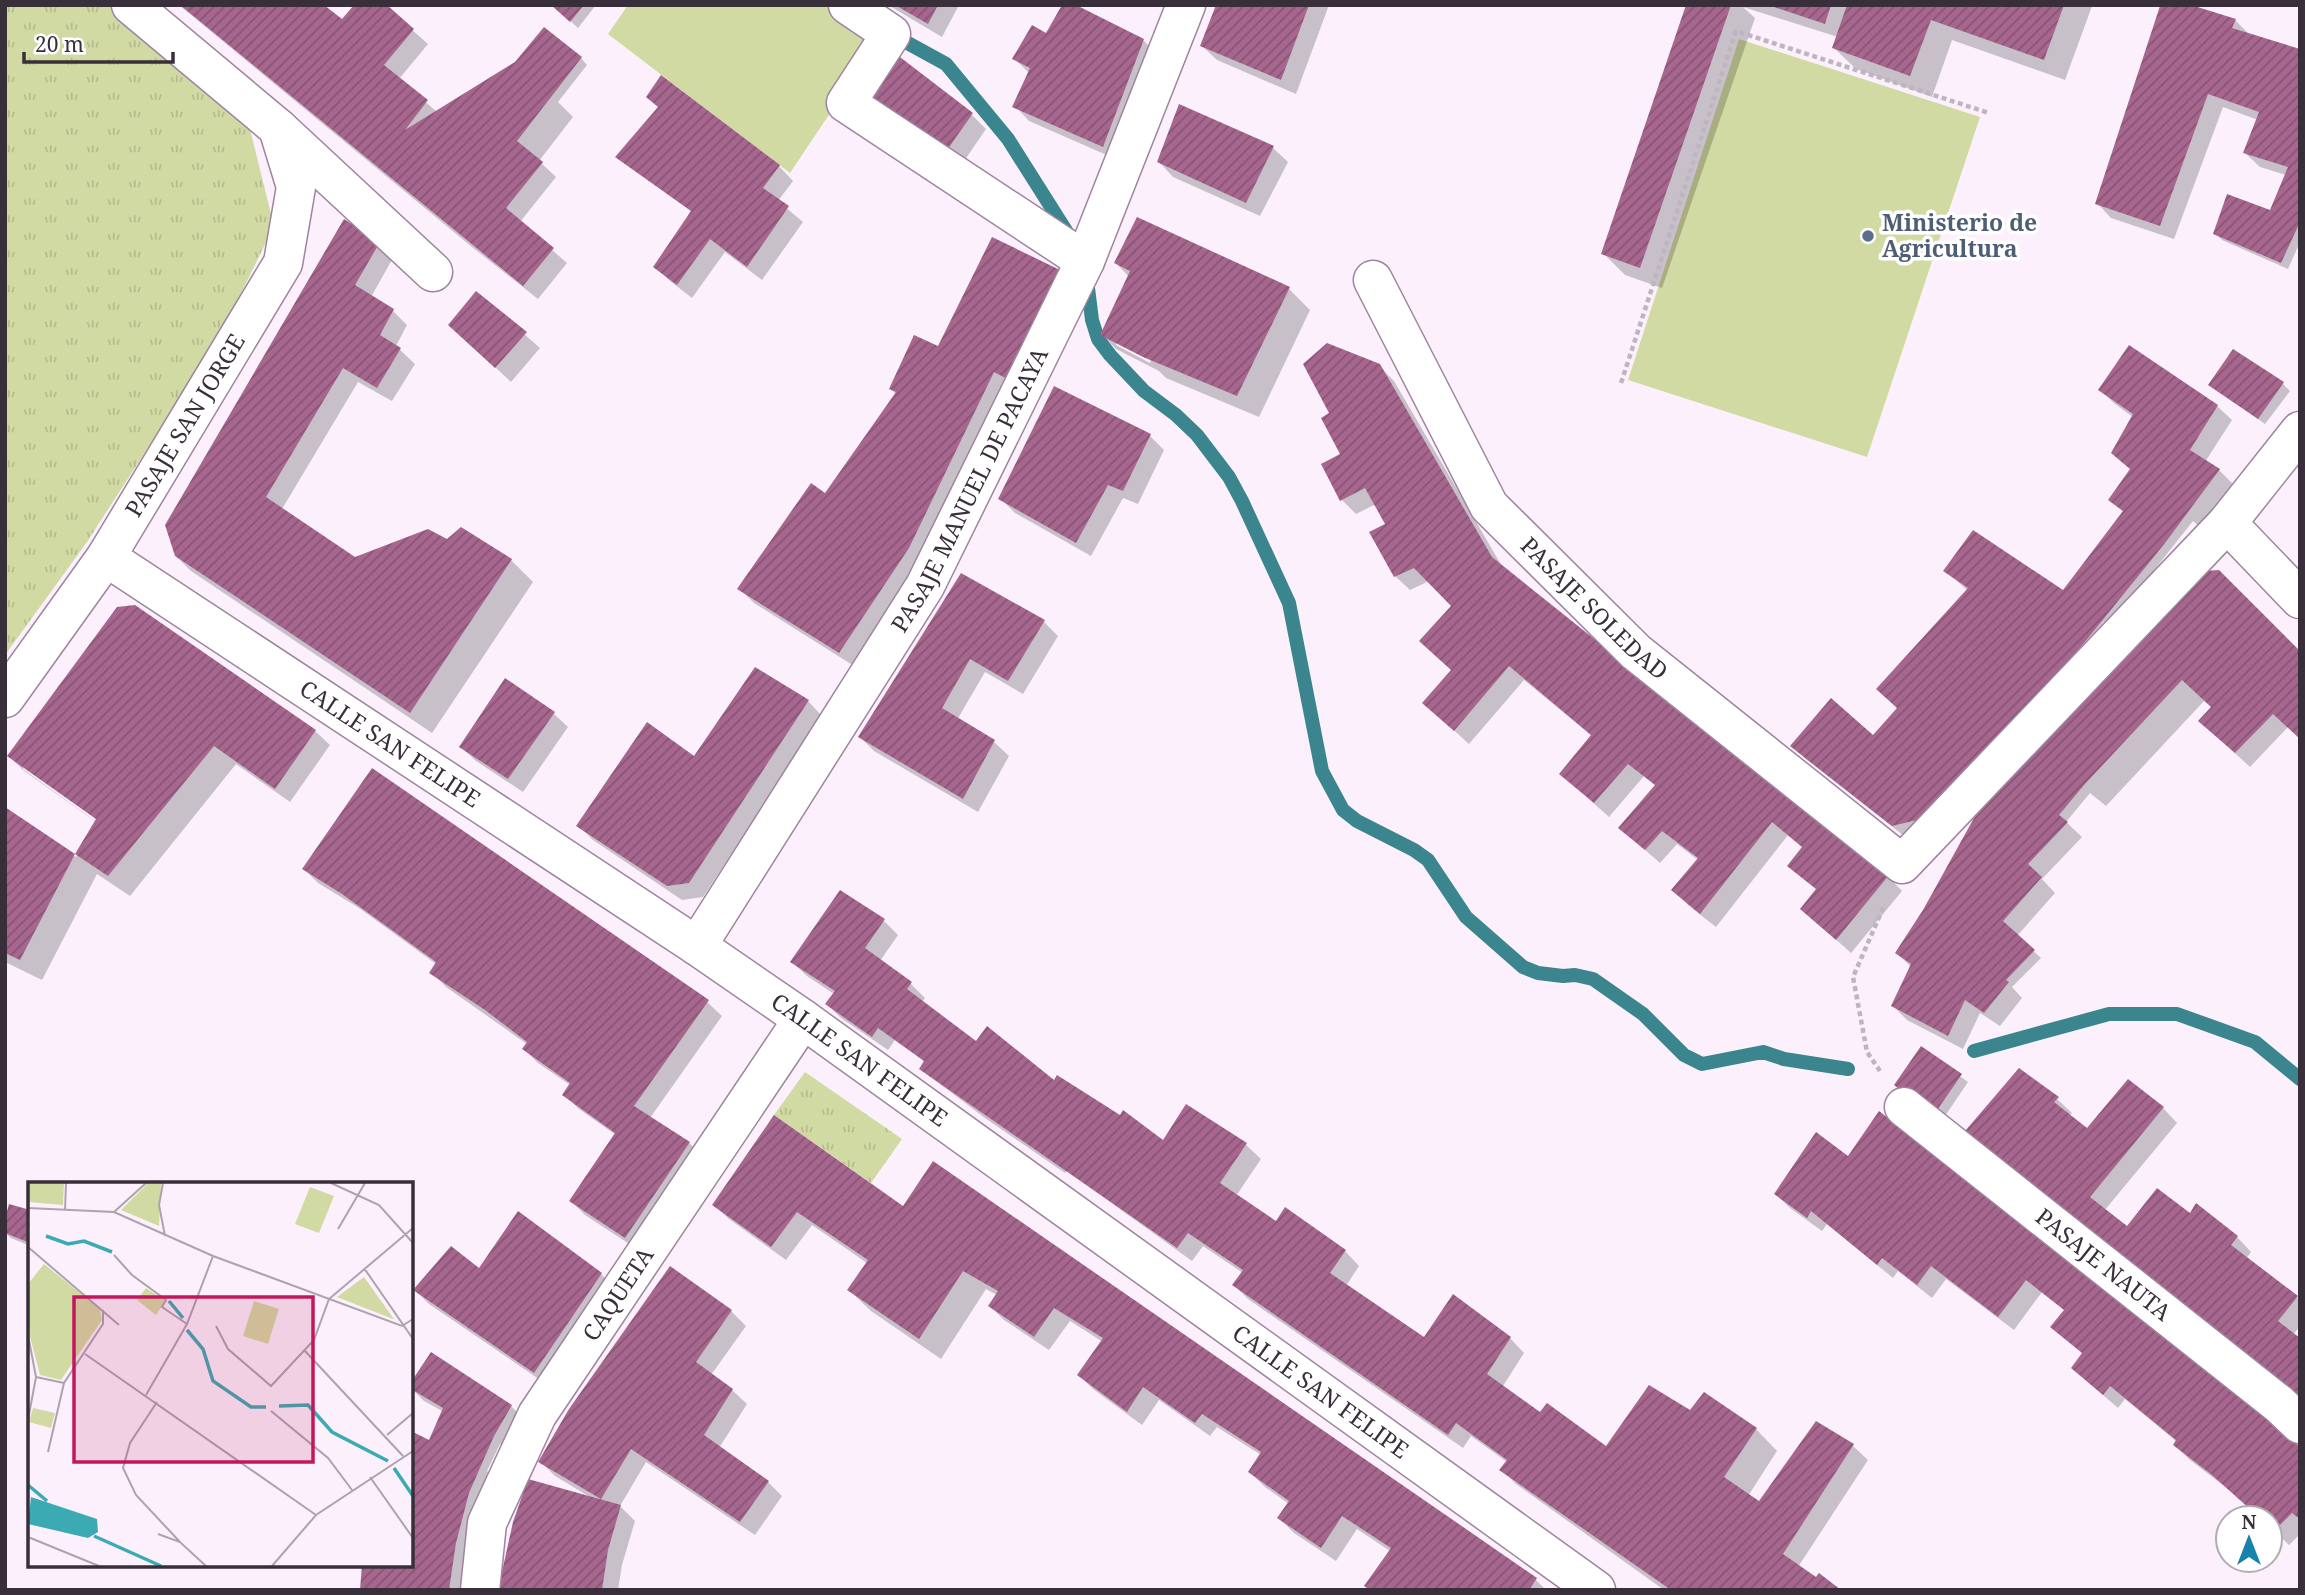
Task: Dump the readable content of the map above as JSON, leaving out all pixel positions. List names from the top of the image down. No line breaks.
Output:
{"streets":{"street":["PASAJE SAN JORGE","PASAJE MANUEL DE PACAYA","PASAJE SOLEDAD","CALLE SAN FELIPE","PASAJE NAUTA","CAQUETA"]},"crossings":[["PASAJE SAN JORGE","CALLE SAN FELIPE"],["PASAJE MANUEL DE PACAYA","CALLE SAN FELIPE"],["CALLE SAN FELIPE","CAQUETA"]],"places":["Ministerio de Agricultura"],"scale_bar":"20 m","north":"top"}
